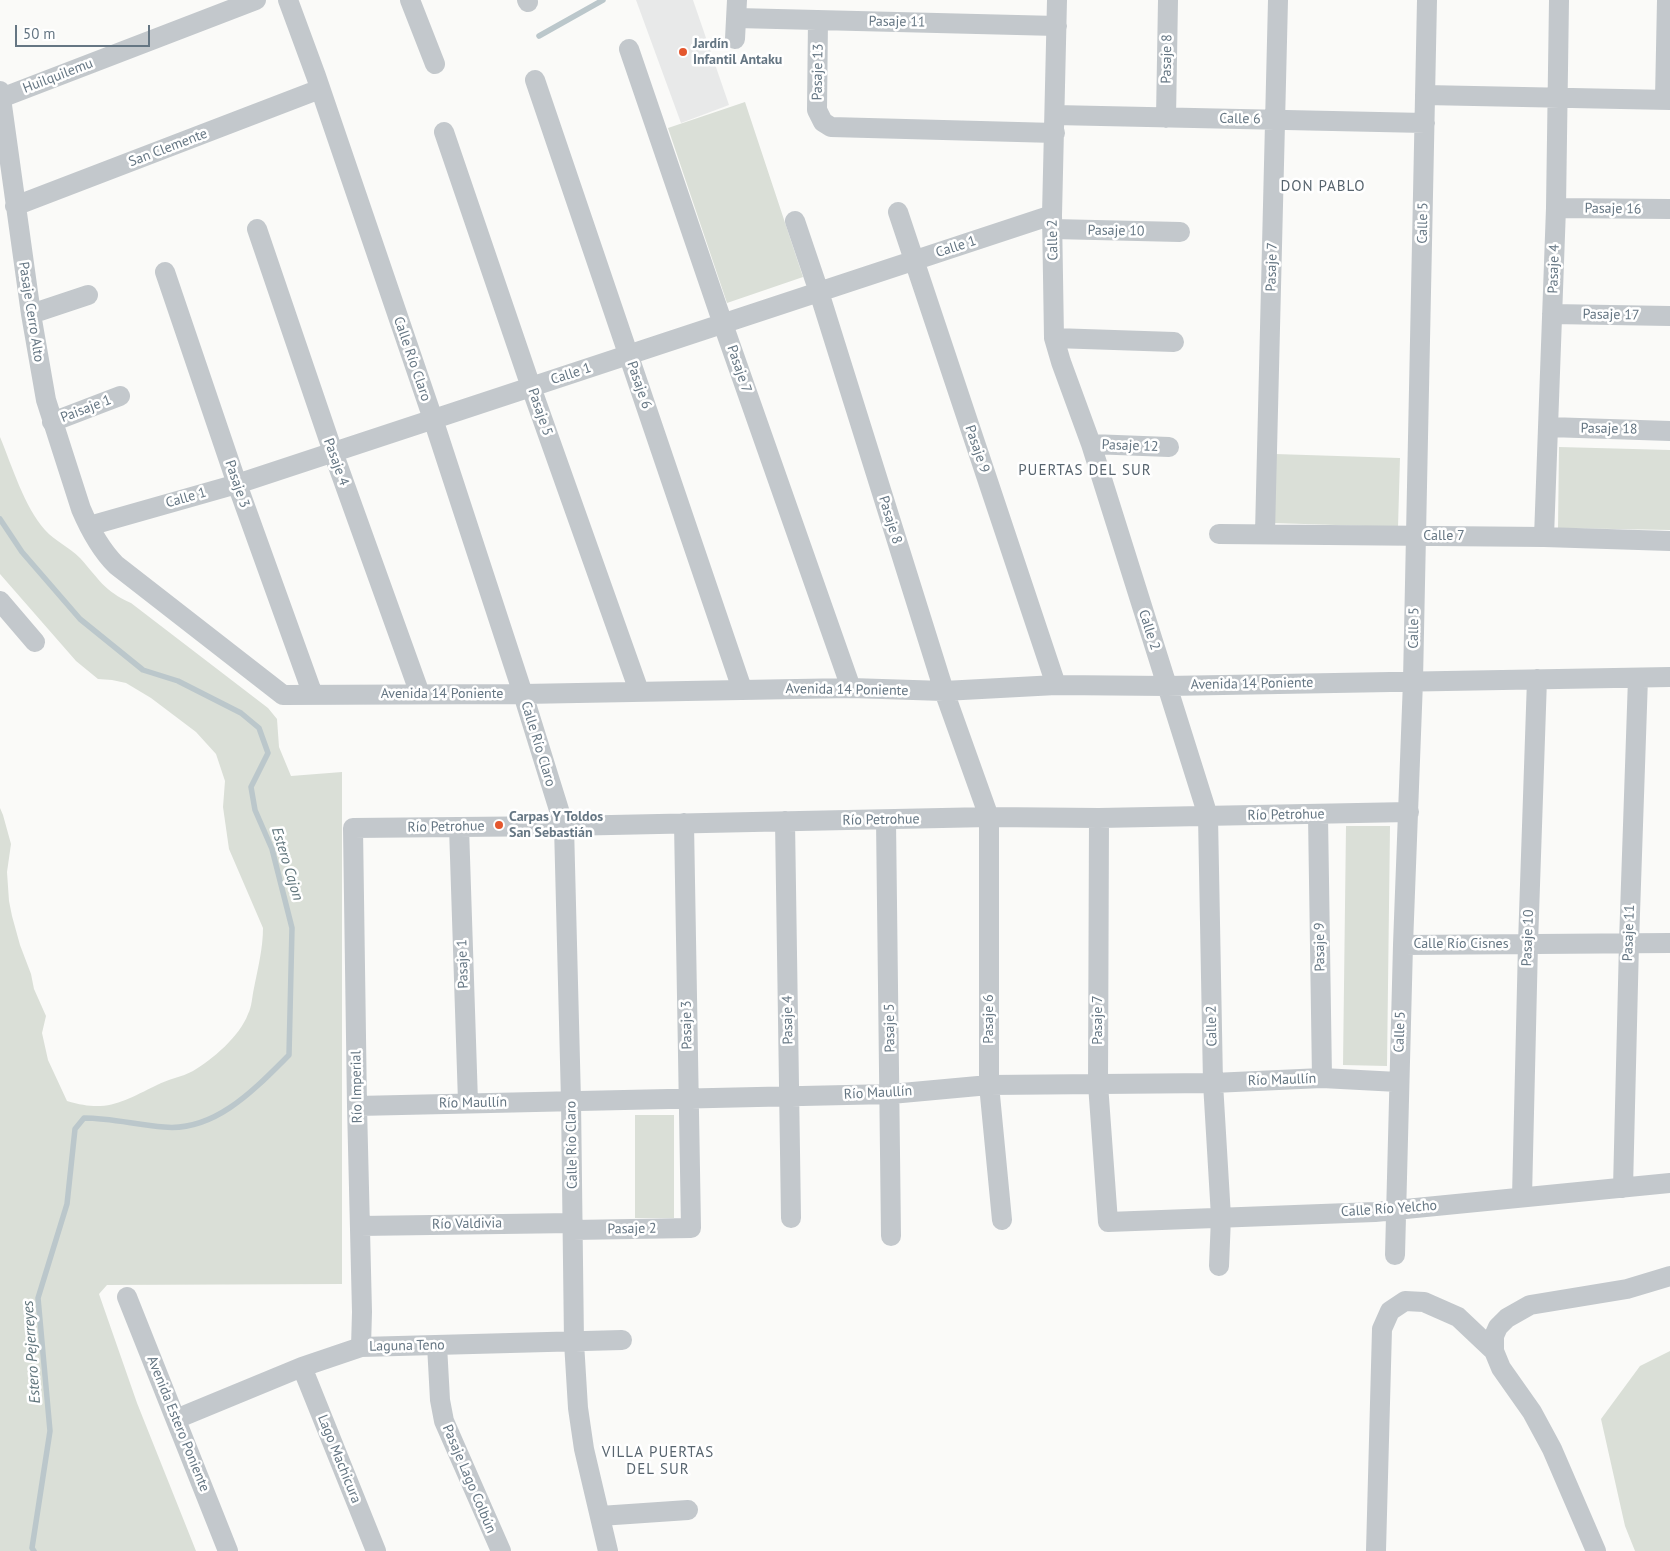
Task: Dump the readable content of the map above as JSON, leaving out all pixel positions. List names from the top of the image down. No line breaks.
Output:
{"streets":{"street":["Pasaje 11","Pasaje 8","Pasaje 13","Huilquilemu","Calle 6","San Clemente","Pasaje 16","Calle 5","Pasaje 10","Calle 2","Calle 1","Pasaje 7","Pasaje 4","Pasaje Cerro Alto","Pasaje 17","Calle Río Claro","Pasaje 6","Paisaje 1","Pasaje 5","Pasaje 18","Pasaje 12","Pasaje 9","Pasaje 3","Calle 7","Avenida 14 Poniente","Río Petrohue","Calle Río Cisnes","Pasaje 1","Río Maullín","Río Imperial","Calle Río Yelcho","Río Valdivia","Pasaje 2","Laguna Teno","Avenida Estero Poniente","Lago Machicura","Pasaje Lago Colbún"]},"crossings":[["Pasaje 11","Pasaje 13"],["Pasaje 11","Calle 2"],["Pasaje 11","Avenida 14 Poniente"],["Pasaje 11","Calle Río Cisnes"],["Pasaje 11","Calle Río Yelcho"],["Pasaje 8","Calle 6"],["Pasaje 8","Calle 1"],["Pasaje 8","Pasaje 6"],["Pasaje 8","Avenida 14 Poniente"],["Pasaje 8","Río Petrohue"],["Pasaje 13","Calle 6"],["Huilquilemu","Pasaje Cerro Alto"],["Calle 6","Calle 5"],["Calle 6","Calle 2"],["Calle 6","Pasaje 7"],["San Clemente","Pasaje Cerro Alto"],["San Clemente","Calle Río Claro"],["Pasaje 16","Pasaje 4"],["Calle 5","Calle 7"],["Calle 5","Avenida 14 Poniente"],["Calle 5","Río Petrohue"],["Calle 5","Calle Río Cisnes"],["Calle 5","Río Maullín"],["Calle 5","Calle Río Yelcho"],["Pasaje 10","Calle 2"],["Pasaje 10","Calle 1"],["Pasaje 10","Avenida 14 Poniente"],["Pasaje 10","Calle Río Cisnes"],["Pasaje 10","Calle Río Yelcho"],["Calle 2","Calle 1"],["Calle 2","Pasaje 12"],["Calle 2","Avenida 14 Poniente"],["Calle 2","Río Petrohue"],["Calle 2","Río Maullín"],["Calle 2","Calle Río Yelcho"],["Calle 1","Pasaje 7"],["Calle 1","Pasaje 4"],["Calle 1","Pasaje Cerro Alto"],["Calle 1","Calle Río Claro"],["Calle 1","Pasaje 6"],["Calle 1","Pasaje 5"],["Calle 1","Pasaje 9"],["Calle 1","Pasaje 3"],["Calle 1","Avenida 14 Poniente"],["Pasaje 7","Calle 7"],["Pasaje 7","Avenida 14 Poniente"],["Pasaje 7","Río Petrohue"],["Pasaje 7","Río Maullín"],["Pasaje 7","Calle Río Yelcho"],["Pasaje 4","Pasaje 17"],["Pasaje 4","Pasaje 18"],["Pasaje 4","Calle 7"],["Pasaje 4","Avenida 14 Poniente"],["Pasaje 4","Río Petrohue"],["Pasaje 4","Río Maullín"],["Pasaje Cerro Alto","Paisaje 1"],["Pasaje Cerro Alto","Avenida 14 Poniente"],["Calle Río Claro","Avenida 14 Poniente"],["Calle Río Claro","Río Petrohue"],["Calle Río Claro","Río Maullín"],["Calle Río Claro","Río Valdivia"],["Calle Río Claro","Pasaje 2"],["Calle Río Claro","Laguna Teno"],["Pasaje 6","Avenida 14 Poniente"],["Pasaje 6","Río Petrohue"],["Pasaje 6","Río Maullín"],["Pasaje 5","Avenida 14 Poniente"],["Pasaje 5","Río Petrohue"],["Pasaje 5","Río Maullín"],["Pasaje 9","Avenida 14 Poniente"],["Pasaje 9","Río Petrohue"],["Pasaje 9","Río Maullín"],["Pasaje 3","Avenida 14 Poniente"],["Pasaje 3","Río Petrohue"],["Pasaje 3","Río Maullín"],["Pasaje 3","Pasaje 2"],["Río Petrohue","Pasaje 1"],["Río Petrohue","Río Imperial"],["Pasaje 1","Río Maullín"],["Río Maullín","Río Imperial"],["Río Imperial","Río Valdivia"],["Río Imperial","Laguna Teno"],["Río Valdivia","Pasaje 2"],["Laguna Teno","Avenida Estero Poniente"],["Laguna Teno","Lago Machicura"],["Laguna Teno","Pasaje Lago Colbún"]],"districts":["DON PABLO","PUERTAS DEL SUR","VILLA PUERTAS DEL SUR"],"water":["Estero Cajon","Estero Pejerreyes"],"places":["Jardín Infantil Antaku","Carpas Y Toldos San Sebastián"],"scale_bar":"50 m"}
